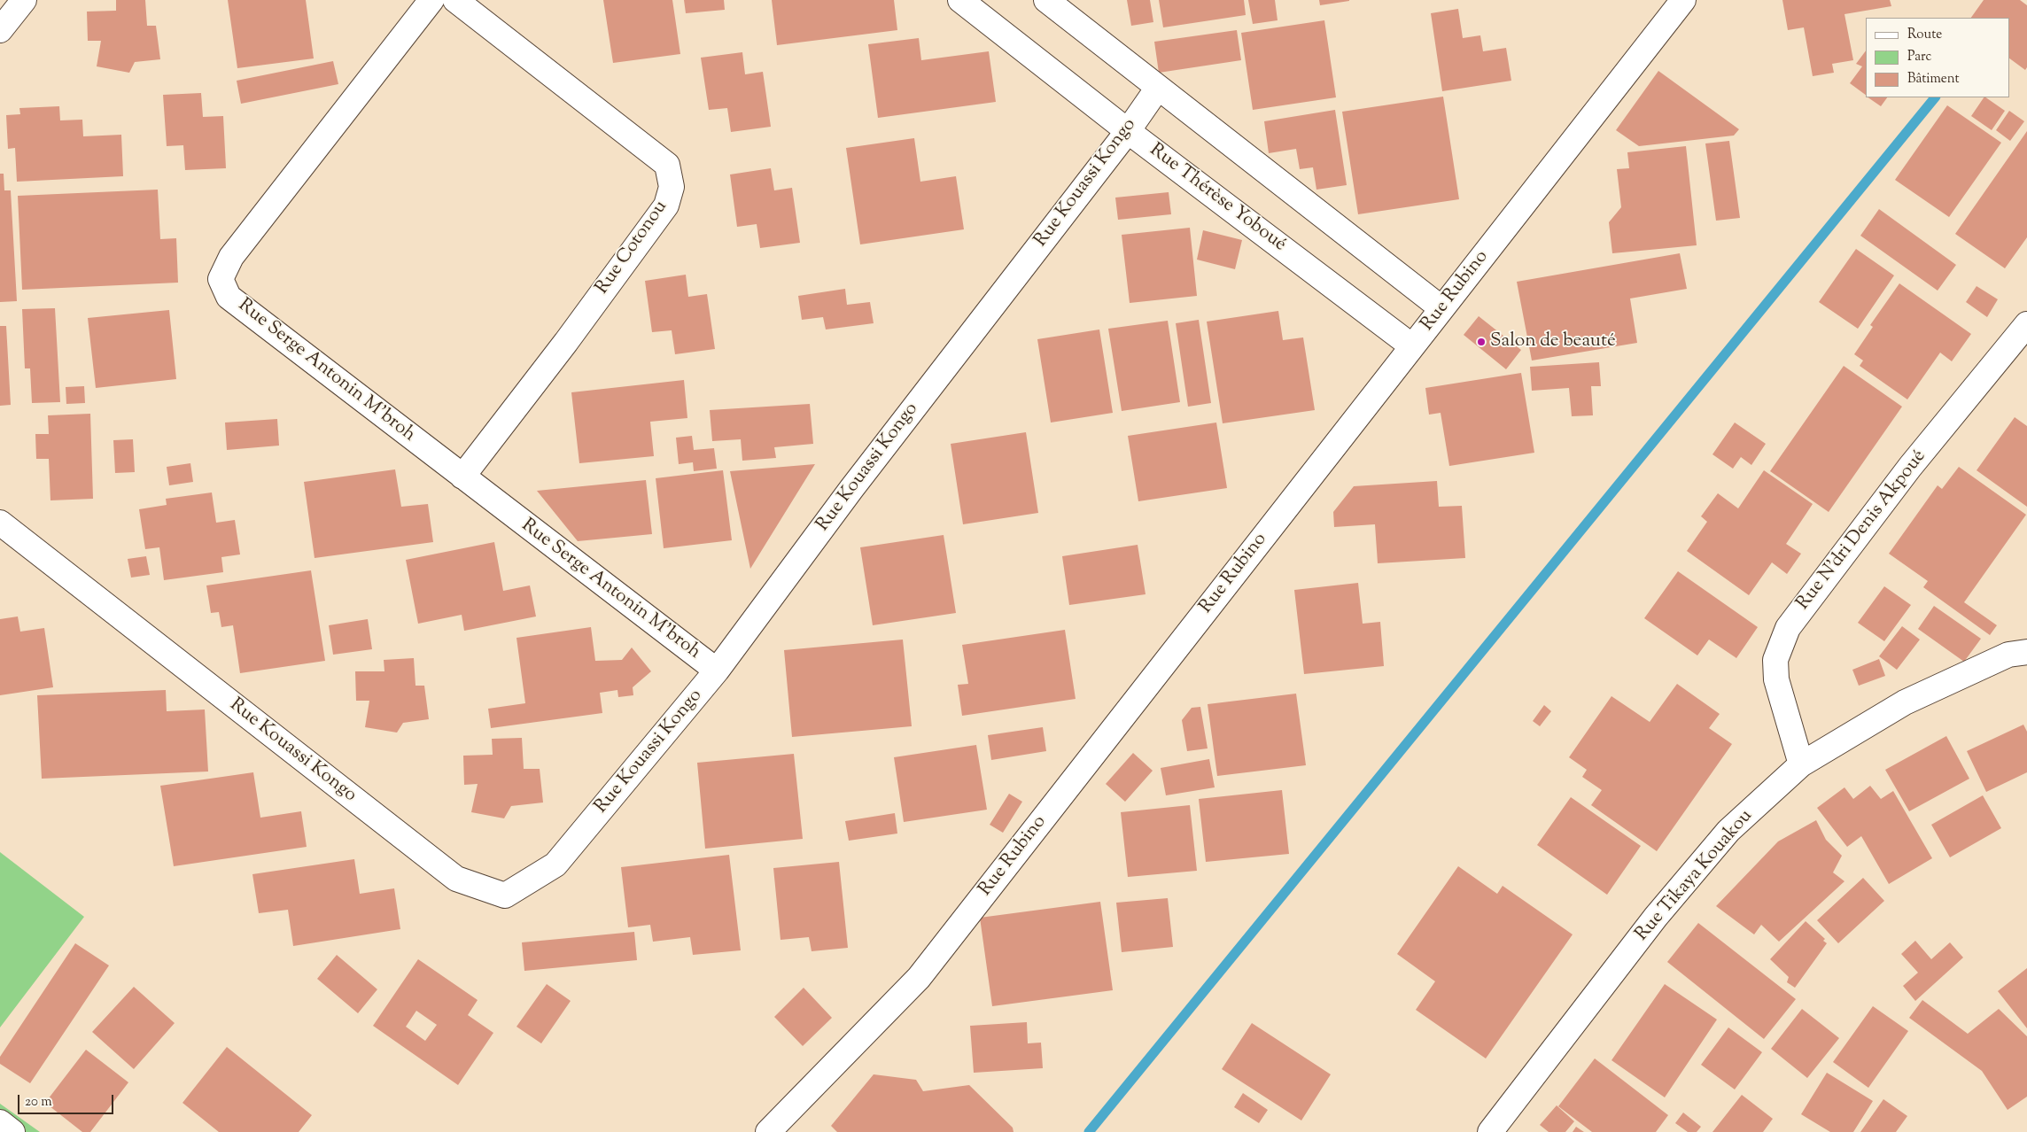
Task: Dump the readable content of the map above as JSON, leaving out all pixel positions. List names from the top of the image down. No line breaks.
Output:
{"streets":{"street":["Rue Kouassi Kongo","Rue Thérèse Yoboué","Rue Cotonou","Rue Rubino","Rue Serge Antonin M'broh","Rue N'dri Denis Akpoué","Rue Tikaya Kouakou"]},"crossings":[["Rue Kouassi Kongo","Rue Thérèse Yoboué"],["Rue Kouassi Kongo","Rue Serge Antonin M'broh"],["Rue Thérèse Yoboué","Rue Rubino"],["Rue Cotonou","Rue Serge Antonin M'broh"],["Rue N'dri Denis Akpoué","Rue Tikaya Kouakou"]],"places":["Salon de beauté"],"legend":["Route","Parc","Bâtiment"],"scale_bar":"20 m"}
